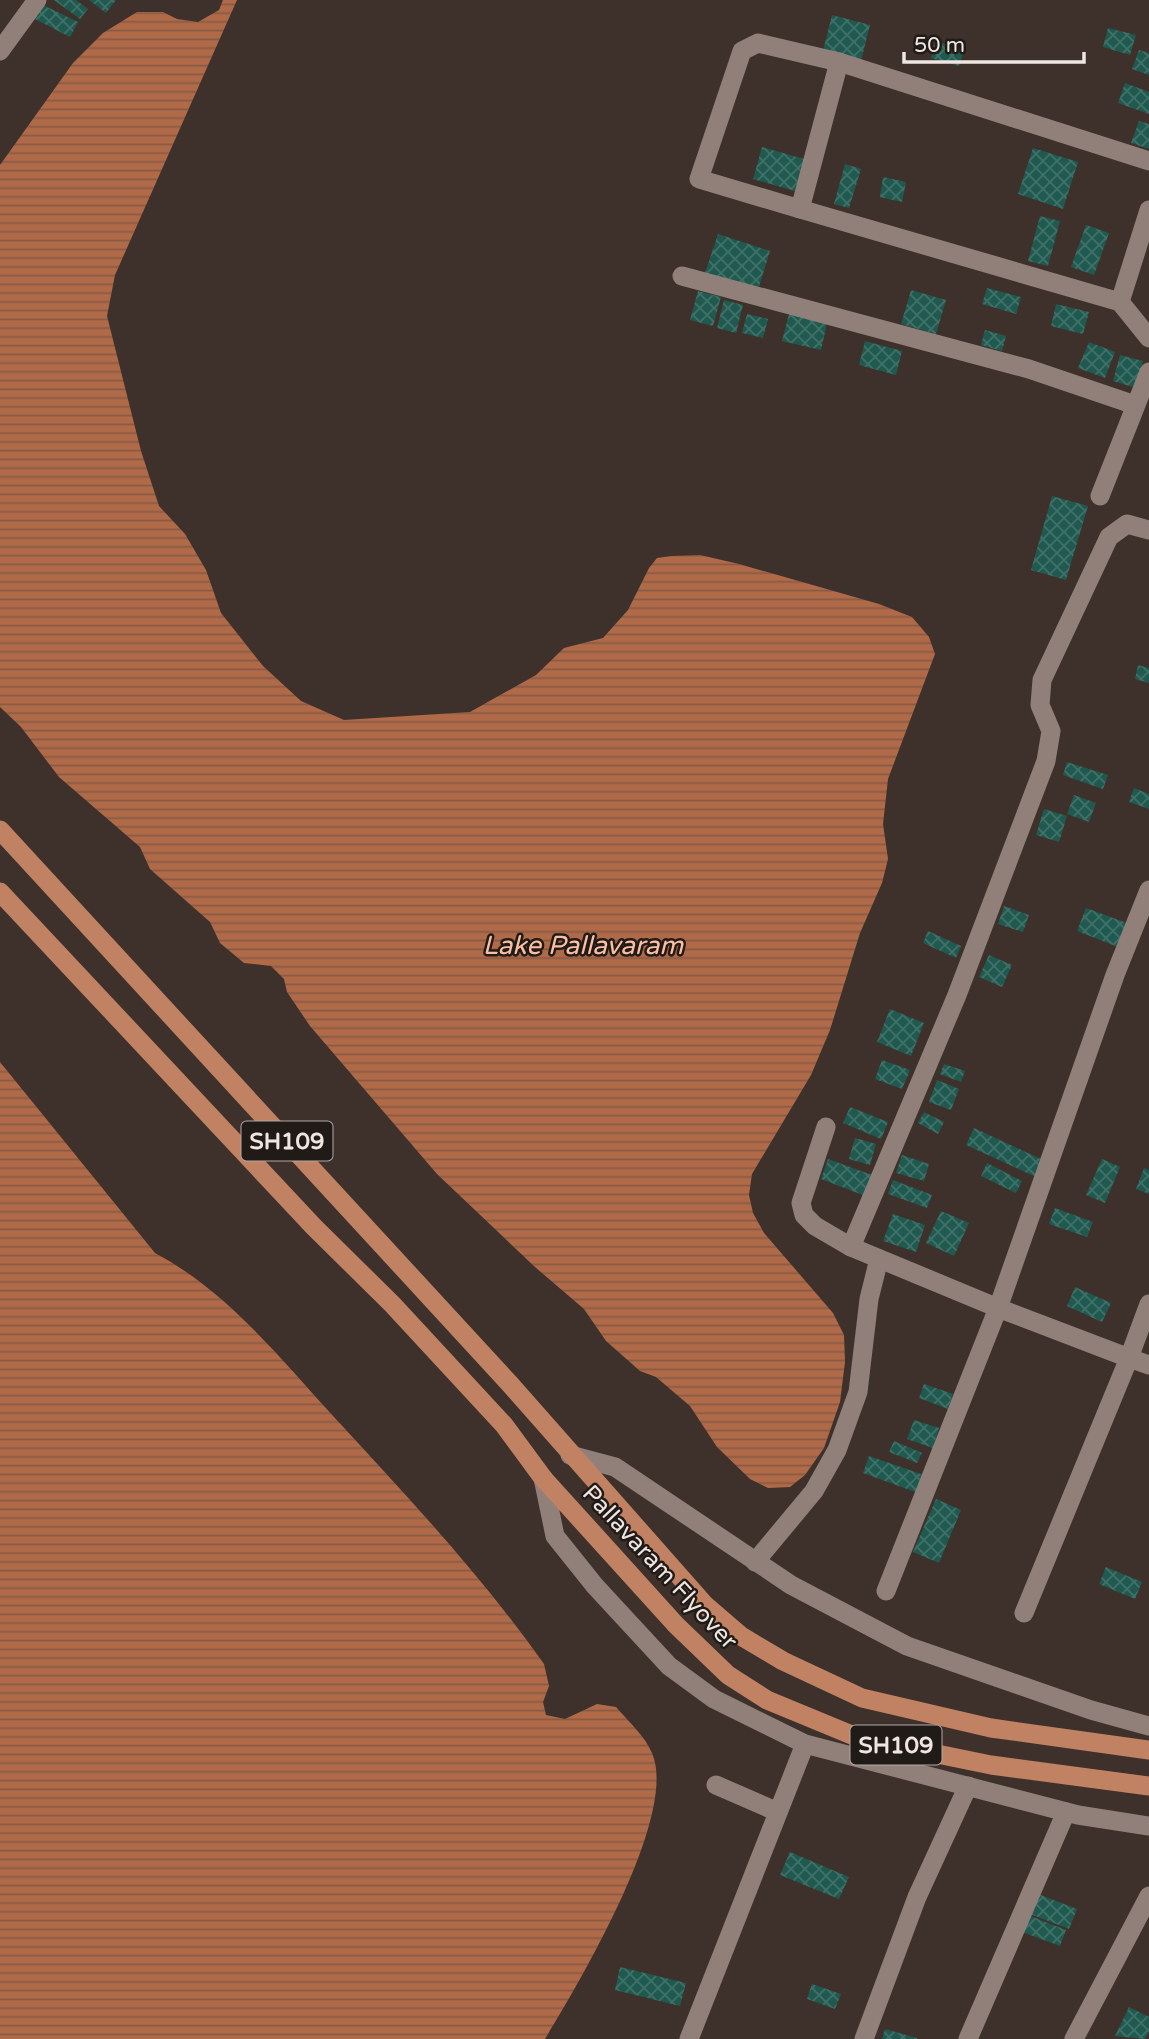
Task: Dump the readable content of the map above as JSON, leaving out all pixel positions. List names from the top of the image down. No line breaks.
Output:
{"streets":{"main road":["SH109","Pallavaram Flyover"]},"crossings":[["SH109","Pallavaram Flyover"]],"water":["Lake Pallavaram"],"scale_bar":"50 m"}
